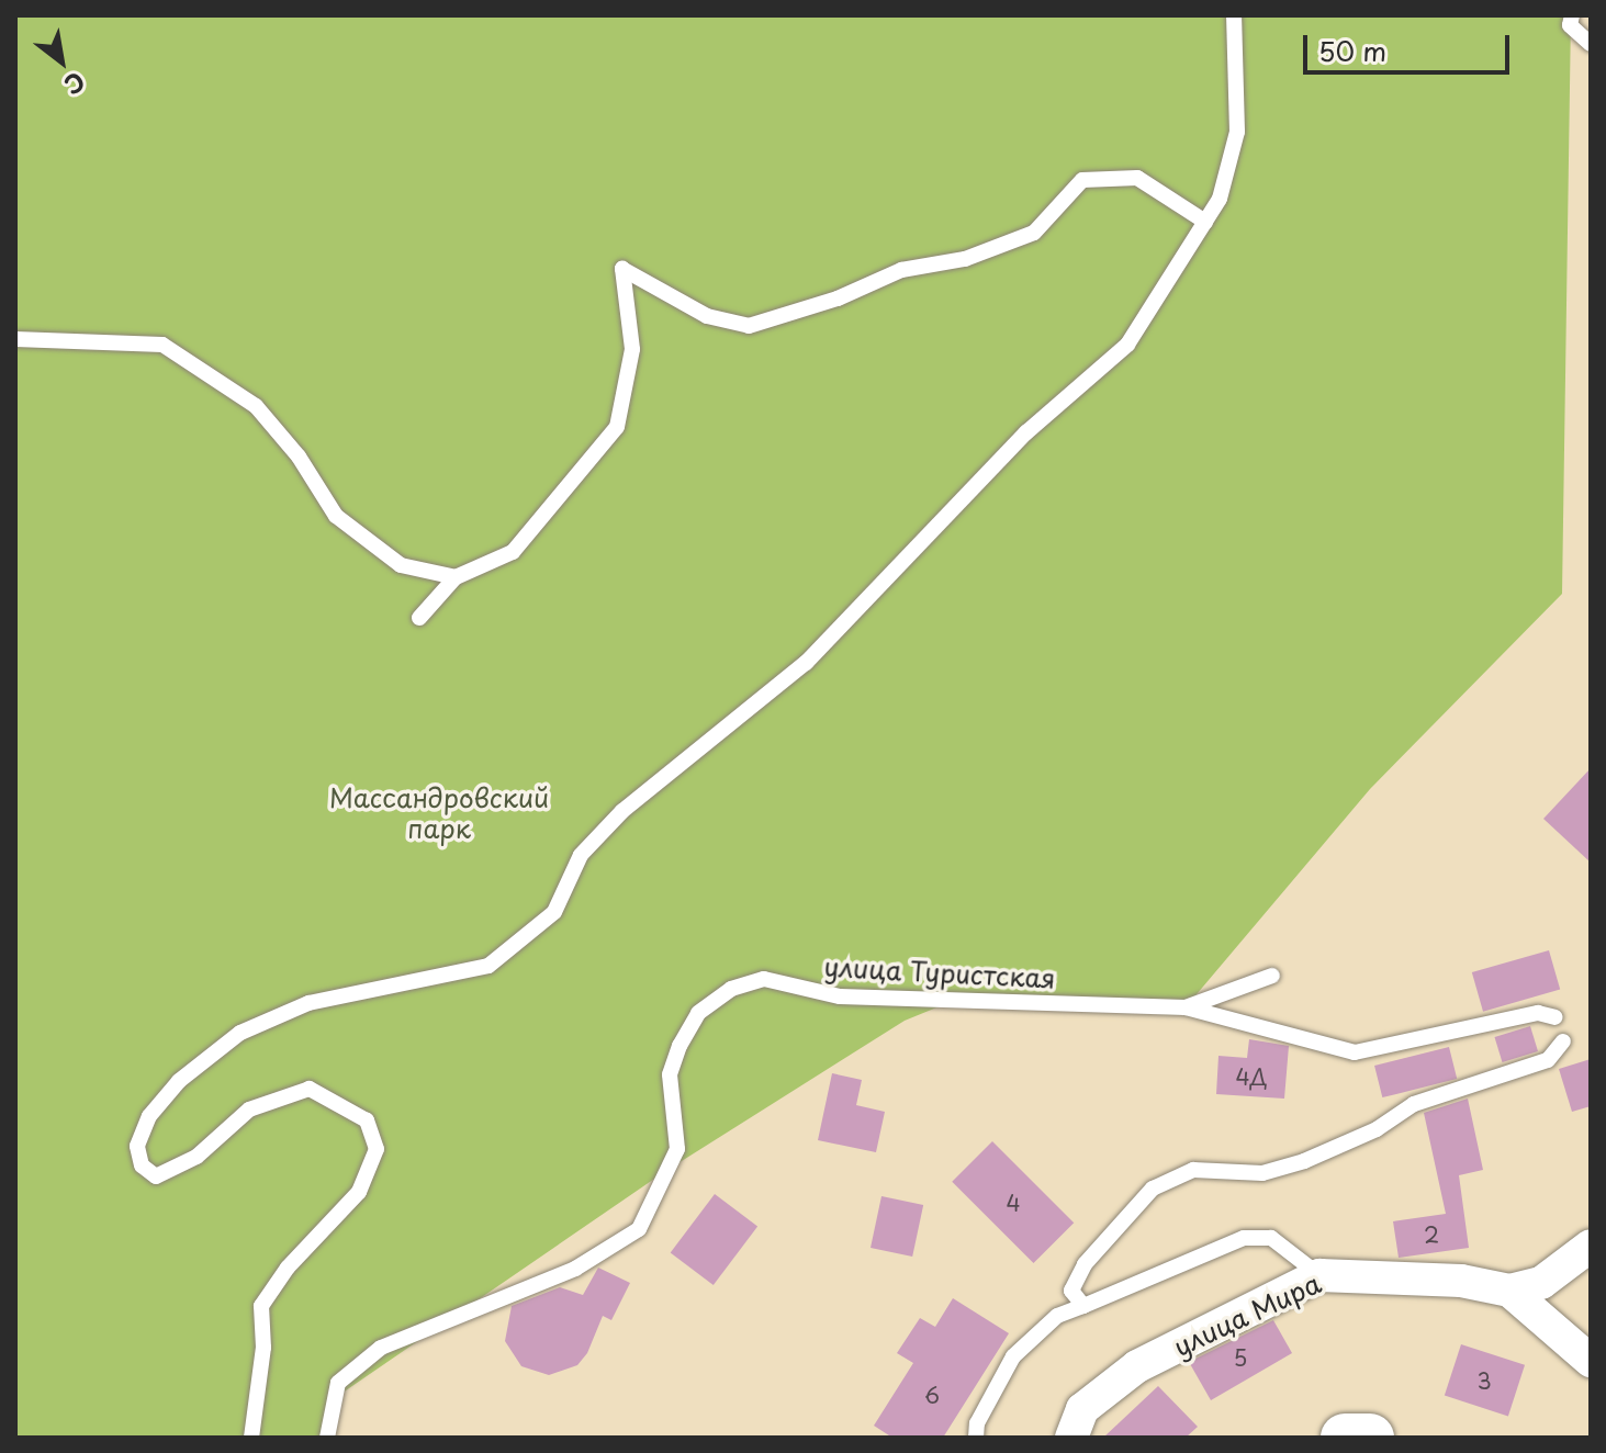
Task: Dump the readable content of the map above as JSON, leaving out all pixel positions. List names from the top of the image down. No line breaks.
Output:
{"streets":{"street":["улица Мира"],"lane":["улица Туристская"]},"parks":["Массандровский парк"],"house_numbers":["4Д","4","2","5","3","6"],"scale_bar":"50 m","north":"bottom right"}
